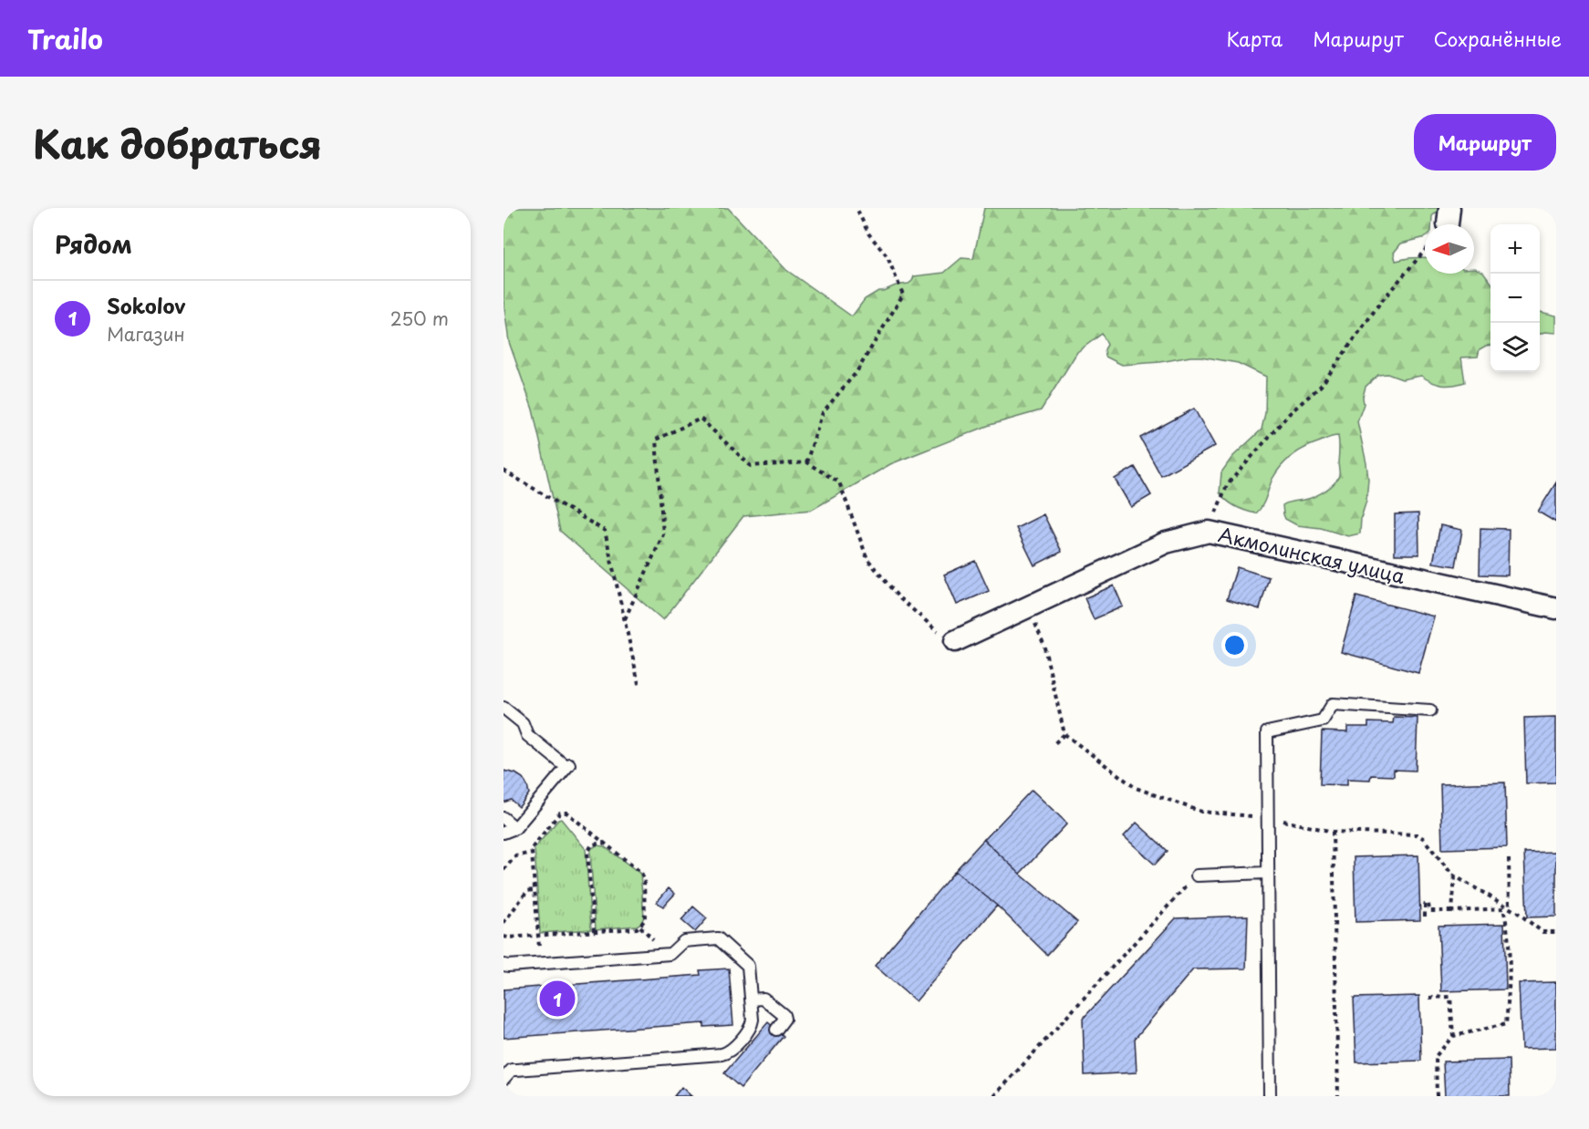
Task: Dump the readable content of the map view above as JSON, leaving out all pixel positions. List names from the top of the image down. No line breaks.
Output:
{"streets":{"street":["Акмолинская улица"]},"north":"left","page":{"header":"Trailo","nav":["Карта","Маршрут","Сохранённые"],"title":"Как добраться","buttons":"Маршрут","heading":"Рядом","map_buttons":["+","−"],"list":[{"mark":"1","name":"Sokolov","note":"Магазин","value":"250 m"}],"pins":"1"}}
